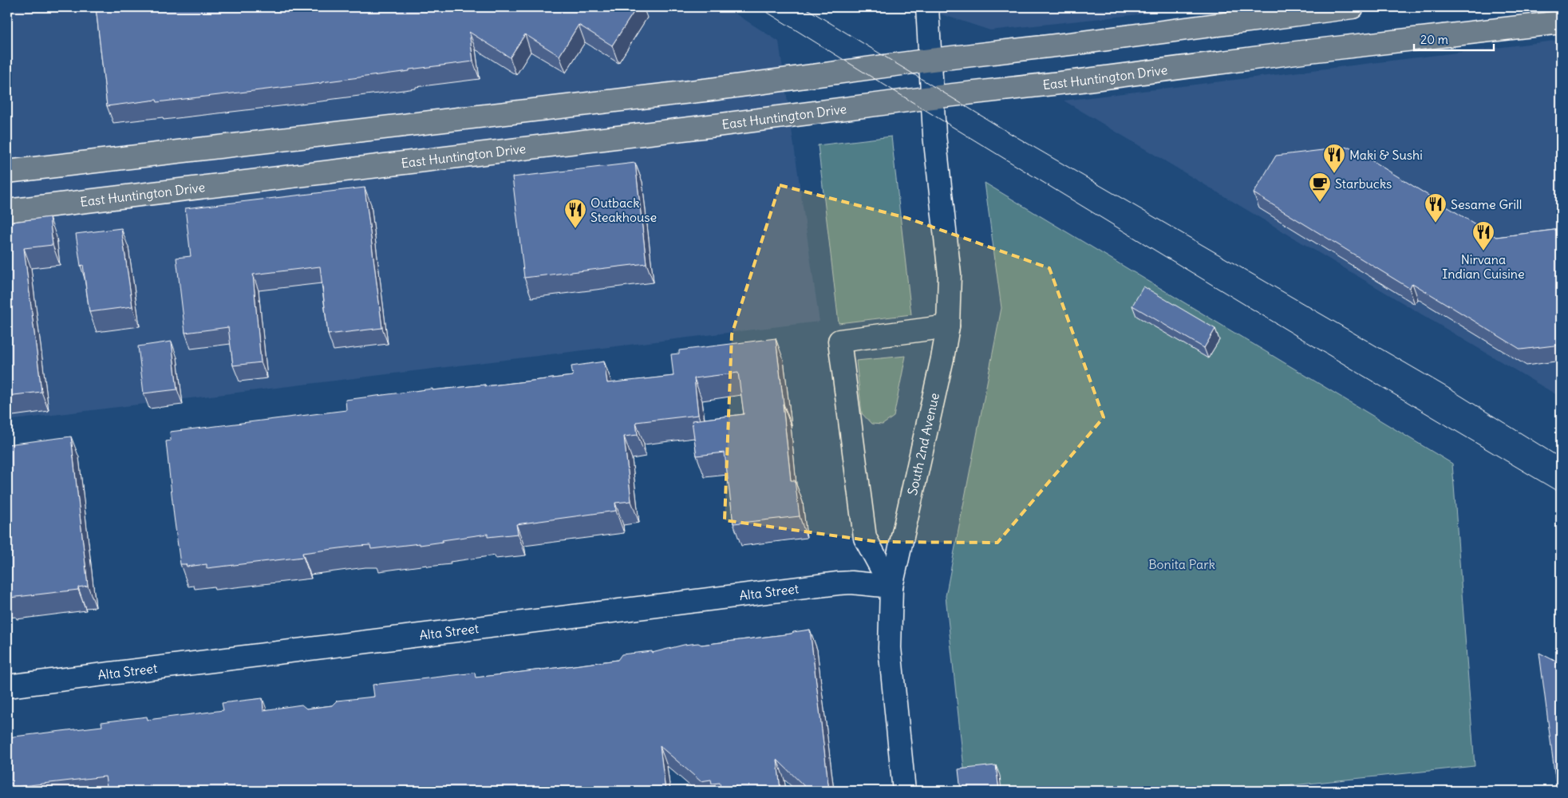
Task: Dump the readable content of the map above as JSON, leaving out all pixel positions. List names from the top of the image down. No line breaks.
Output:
{"streets":{"main road":["East Huntington Drive"],"street":["South 2nd Avenue","Alta Street"]},"crossings":[["East Huntington Drive","South 2nd Avenue"],["South 2nd Avenue","Alta Street"]],"parks":["Bonita Park"],"places":{"restaurant":["Maki & Sushi","Sesame Grill","Outback Steakhouse","Nirvana Indian Cuisine"],"cafe":["Starbucks"]},"scale_bar":"20 m"}
